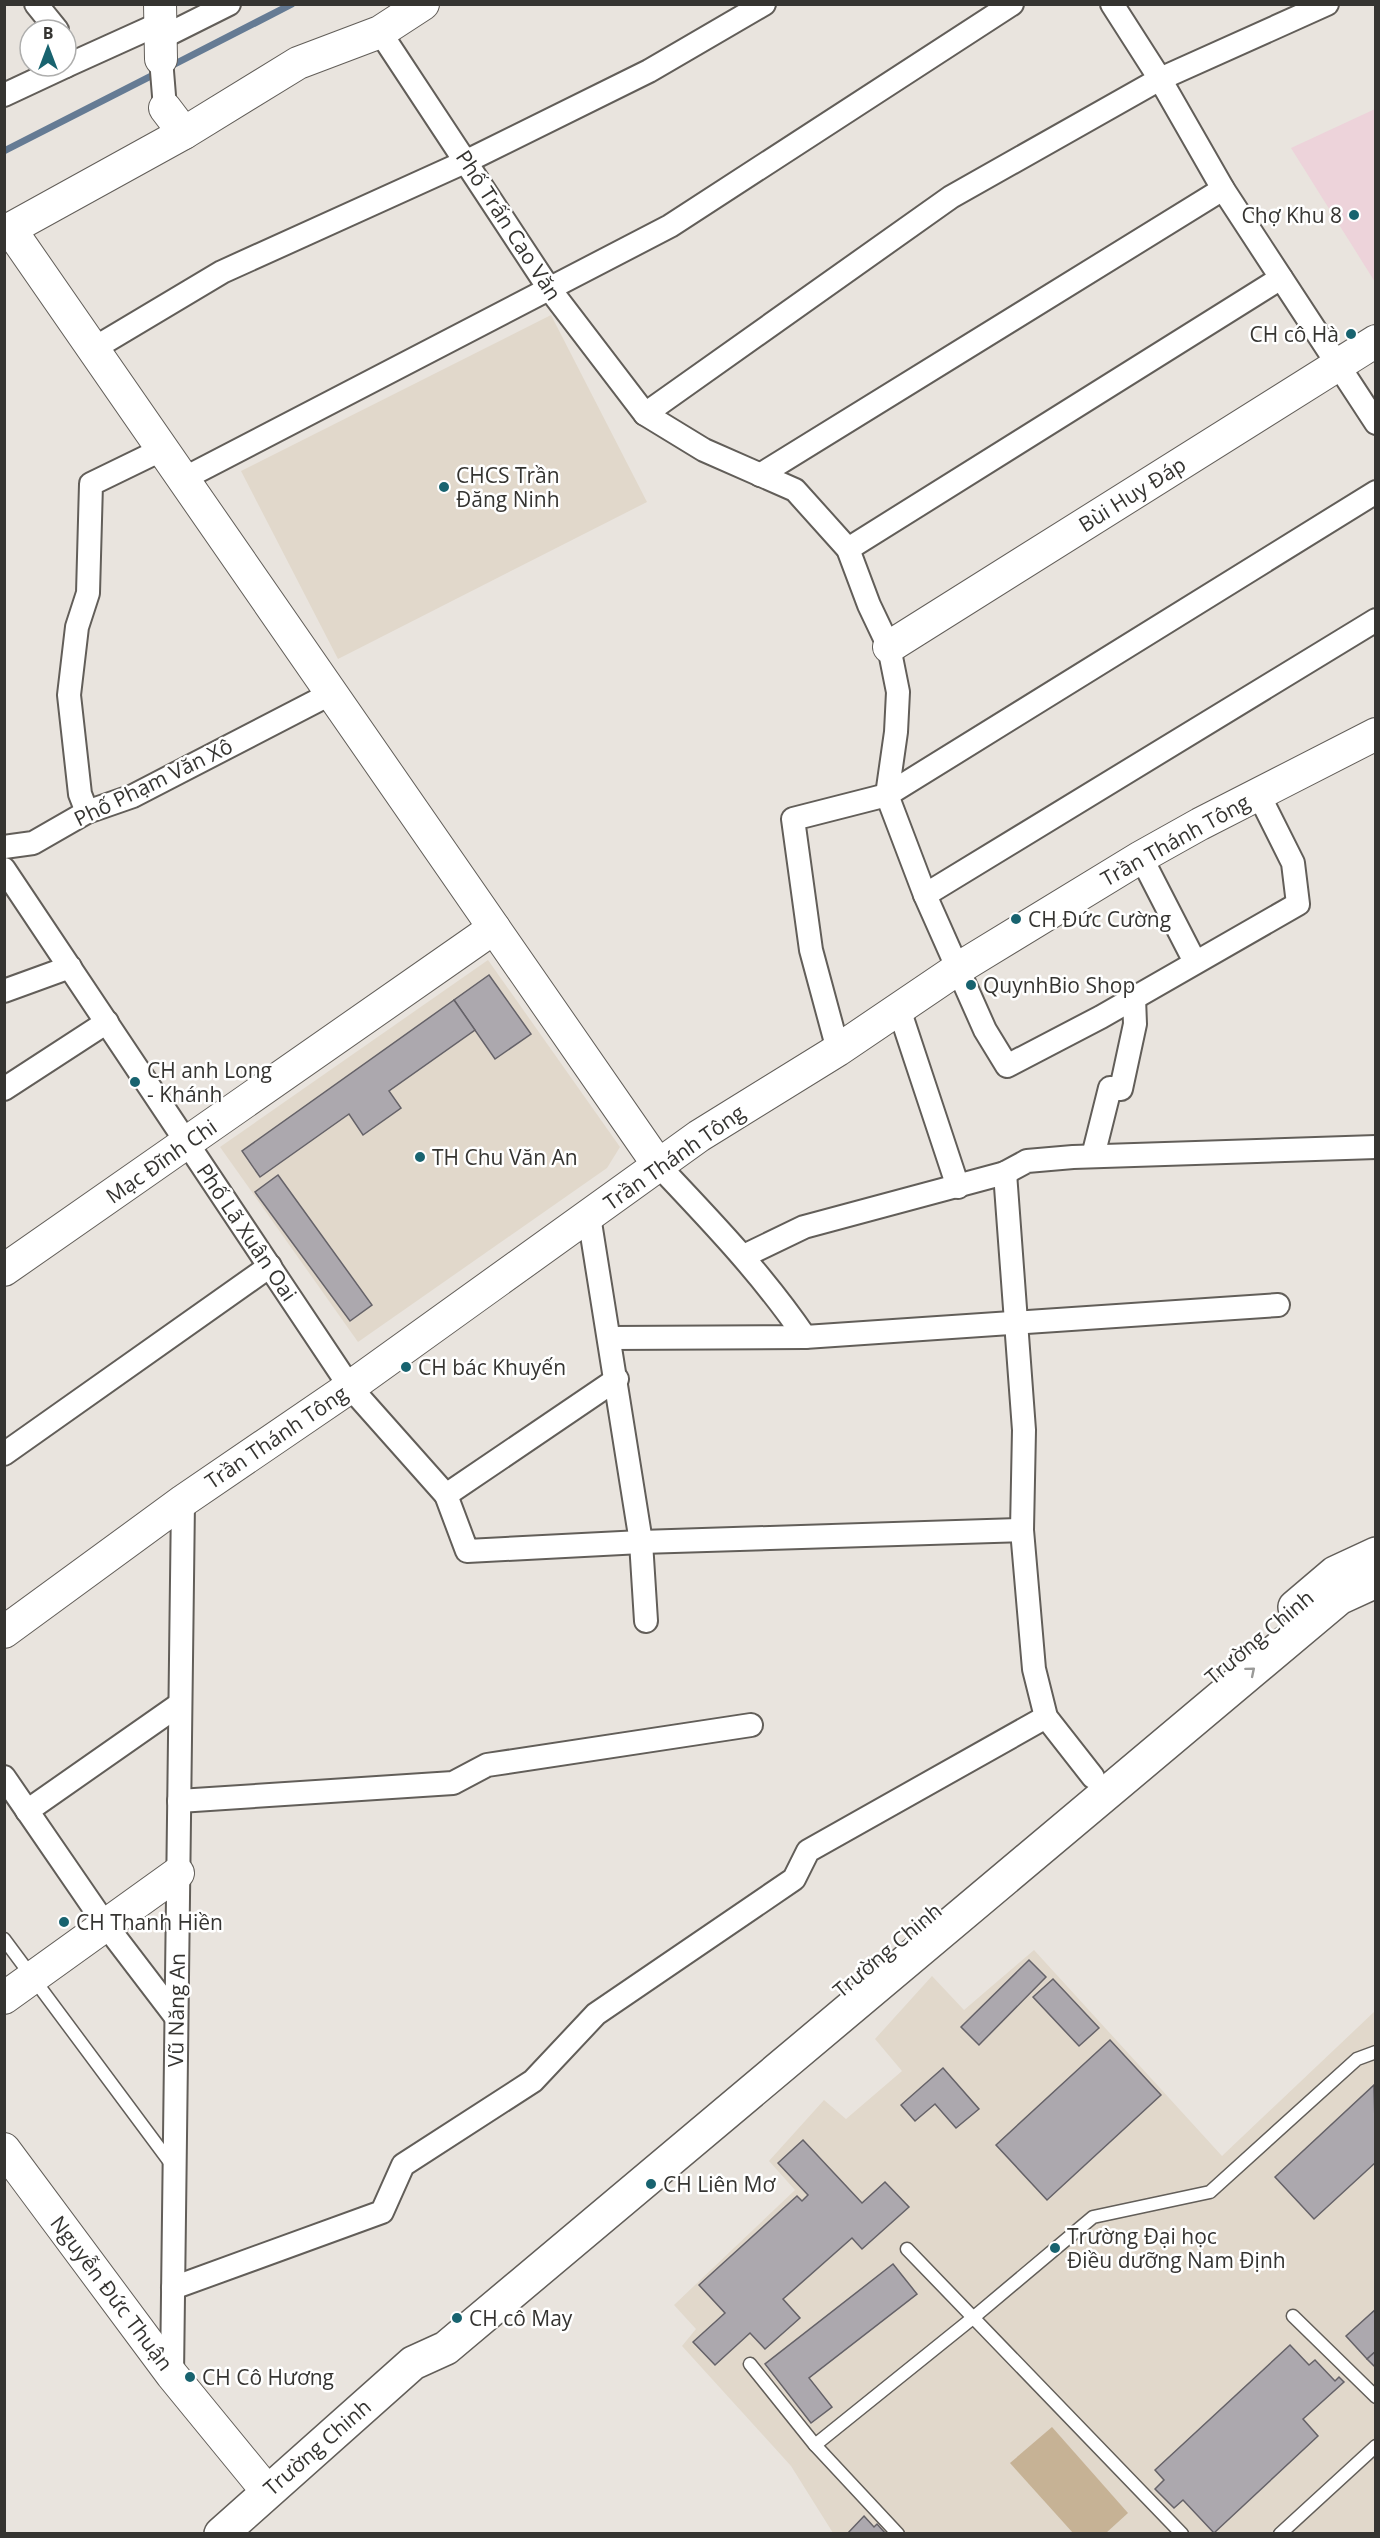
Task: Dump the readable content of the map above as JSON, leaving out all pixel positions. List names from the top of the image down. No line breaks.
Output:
{"streets":{"main road":["Trường Chinh"],"street":["Phố Trấn Cao Văn","Bùi Huy Đáp","Phố Phạm Văn Xô","Trần Thánh Tông","Mạc Đĩnh Chi","Phố Lã Xuân Oai","Vũ Năng An","Nguyễn Đức Thuận"]},"crossings":[["Trần Thánh Tông","Phố Lã Xuân Oai"],["Trần Thánh Tông","Vũ Năng An"],["Mạc Đĩnh Chi","Phố Lã Xuân Oai"],["Trường Chinh","Nguyễn Đức Thuận"],["Vũ Năng An","Nguyễn Đức Thuận"]],"places":["Chợ Khu 8","CH cô Hà","CHCS Trần Đăng Ninh","CH Đức Cường","QuynhBio Shop","CH anh Long - Khánh","TH Chu Văn An","CH bác Khuyến","CH Thanh Hiền","CH Liên Mơ","Trường Đại học Điều dưỡng Nam Định","CH cô May","CH Cô Hương"],"north":"top"}
